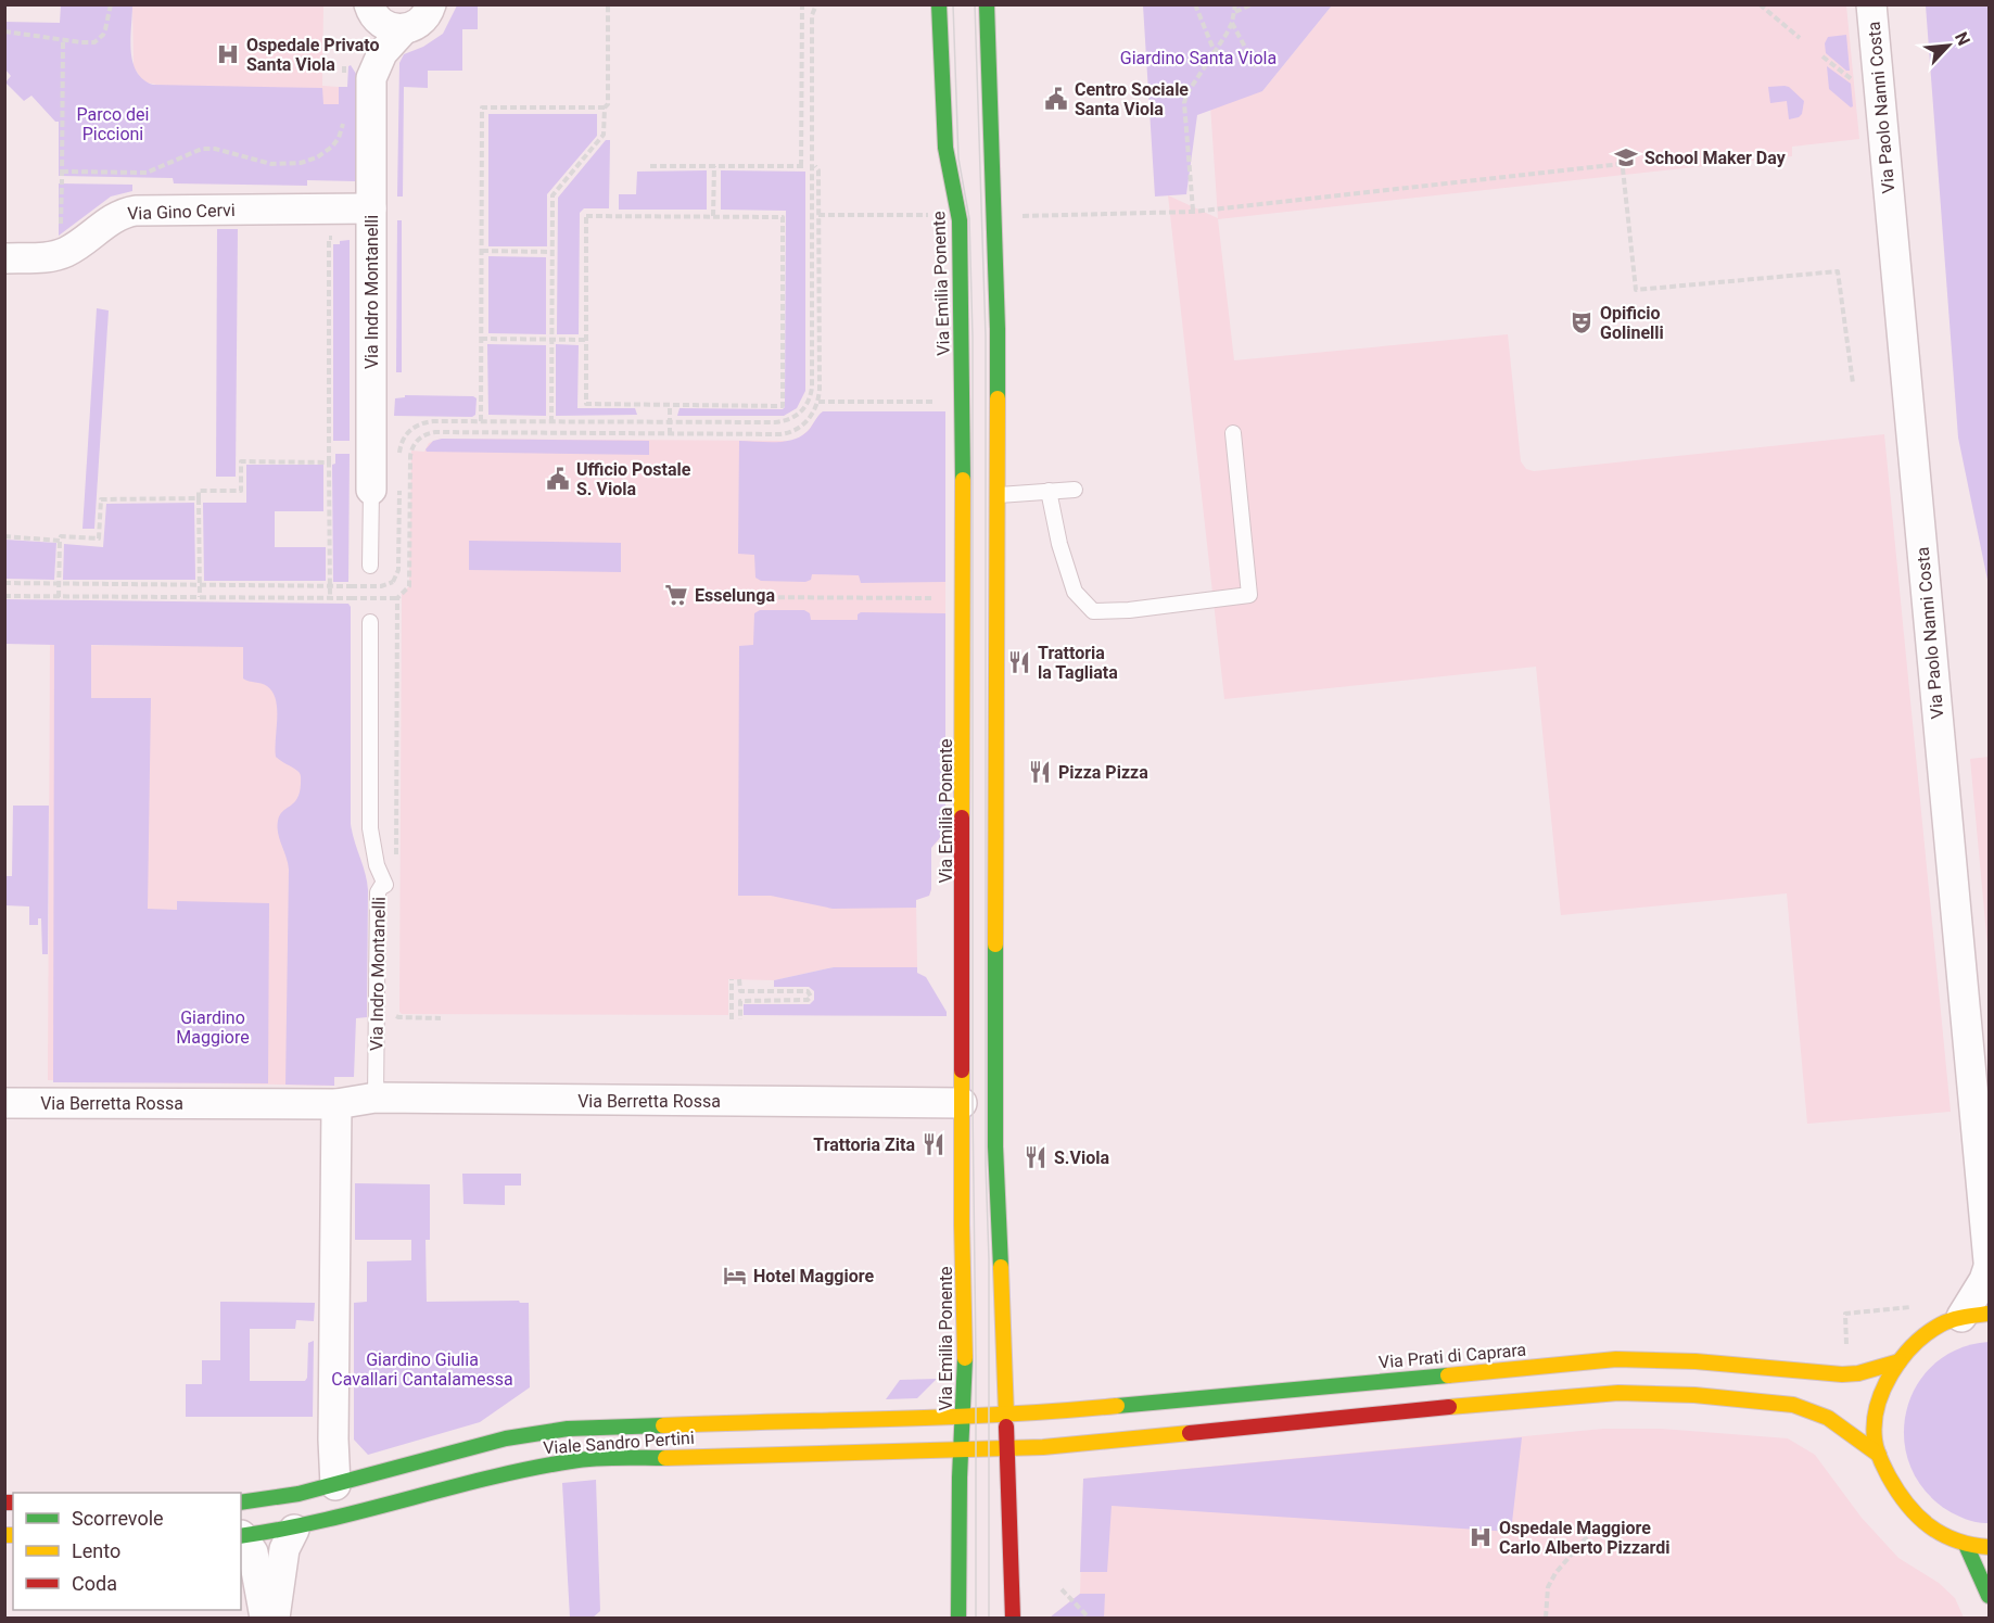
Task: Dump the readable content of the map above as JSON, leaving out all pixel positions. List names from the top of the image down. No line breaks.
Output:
{"streets":{"main road":["Via Emilia Ponente","Via Prati di Caprara","Viale Sandro Pertini"],"street":["Via Paolo Nanni Costa","Via Gino Cervi","Via Indro Montanelli","Via Berretta Rossa"]},"crossings":[["Via Gino Cervi","Via Indro Montanelli"],["Via Emilia Ponente","Via Berretta Rossa"],["Via Emilia Ponente","Viale Sandro Pertini"],["Via Indro Montanelli","Via Berretta Rossa"],["Via Prati di Caprara","Viale Sandro Pertini"]],"parks":["Giardino Santa Viola","Parco dei Piccioni","Giardino Maggiore","Giardino Giulia Cavallari Cantalamessa"],"places":{"hospital":["Ospedale Privato Santa Viola","Ospedale Maggiore Carlo Alberto Pizzardi"],"public building":["Centro Sociale Santa Viola","Ufficio Postale S. Viola"],"school or university":["School Maker Day"],"theatre":["Opificio Golinelli"],"supermarket":["Esselunga"],"restaurant":["Trattoria la Tagliata","Pizza Pizza","Trattoria Zita","S.Viola"],"hotel":["Hotel Maggiore"]},"legend":["Scorrevole","Lento","Coda"],"north":"top right"}
